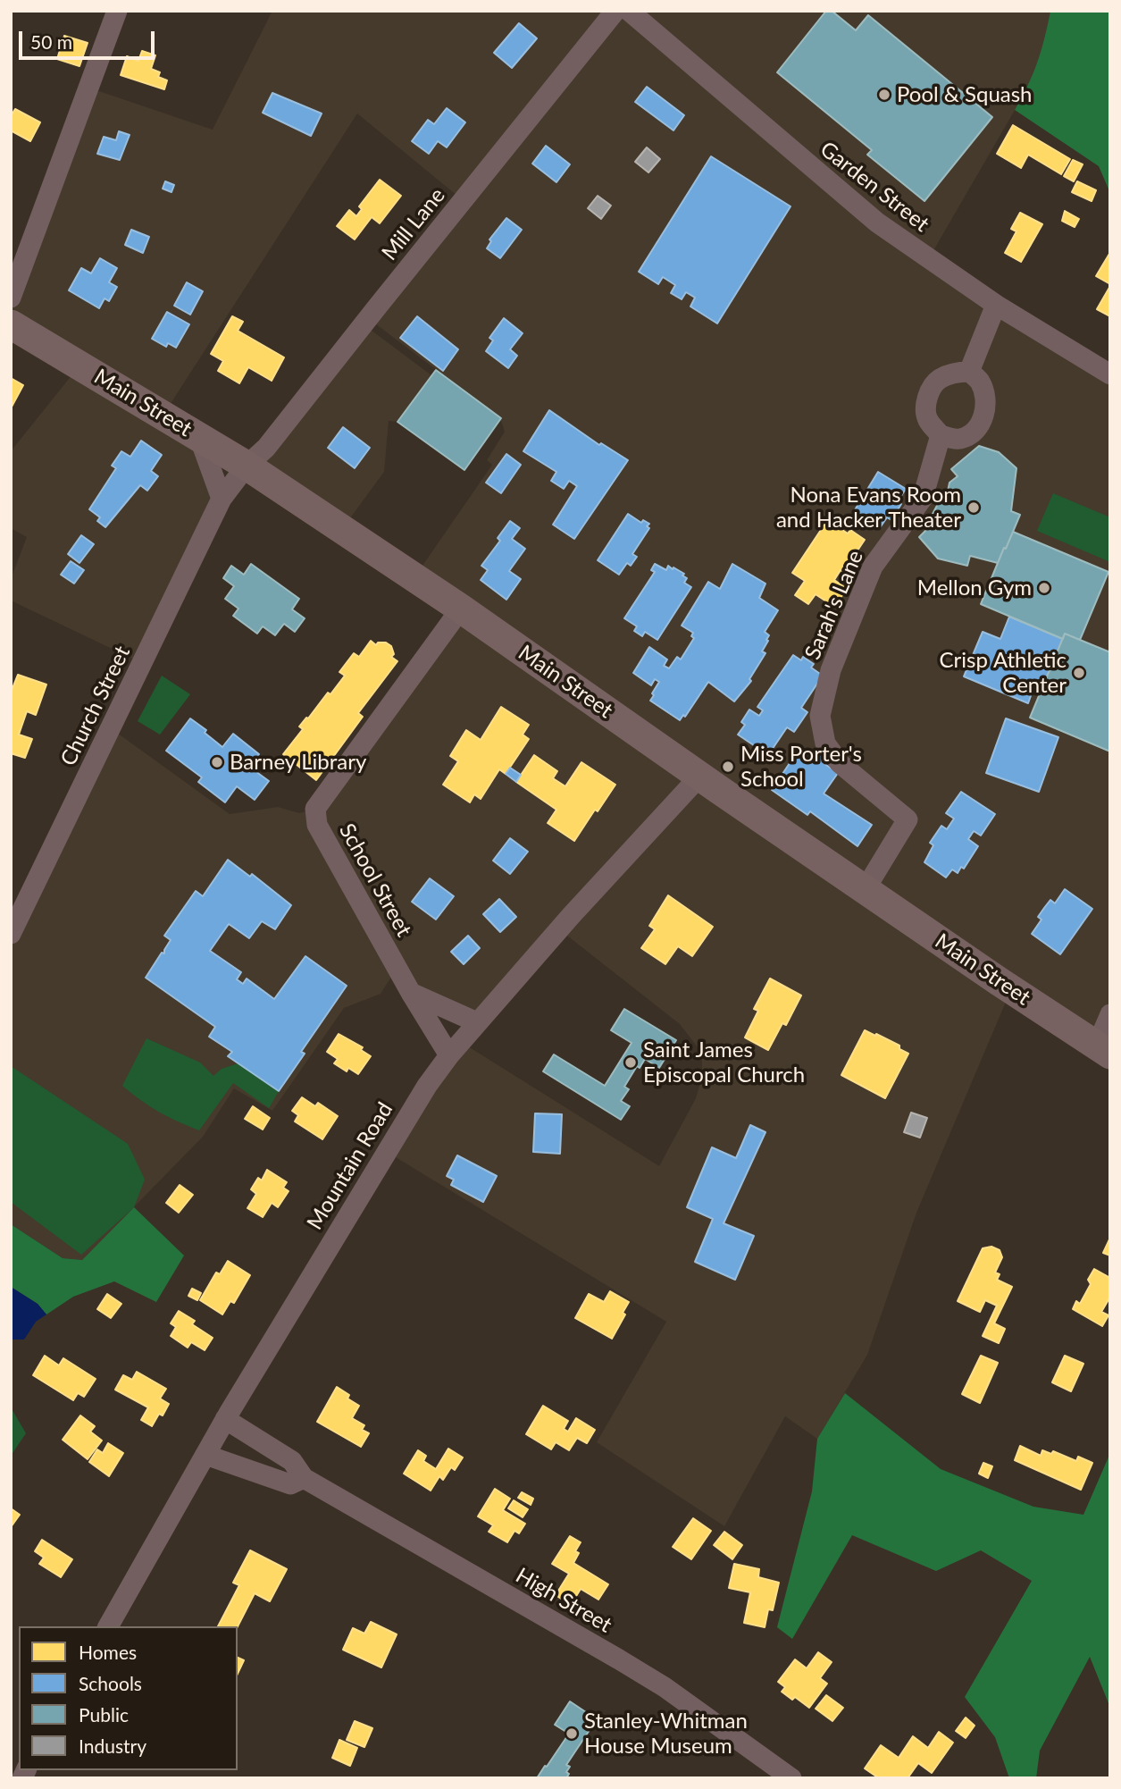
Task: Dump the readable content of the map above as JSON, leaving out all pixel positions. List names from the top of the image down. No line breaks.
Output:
{"streets":{"highway":["Main Street"],"street":["Garden Street","Mill Lane","Sarah's Lane","Church Street","School Street","Mountain Road","High Street"]},"crossings":[["Mill Lane","Main Street"],["Mill Lane","Church Street"],["Main Street","Sarah's Lane"],["Main Street","Church Street"],["Main Street","School Street"],["Main Street","Mountain Road"],["School Street","Mountain Road"],["Mountain Road","High Street"]],"places":["Pool & Squash","Nona Evans Room and Hacker Theater","Mellon Gym","Crisp Athletic Center","Barney Library","Miss Porter's School","Saint James Episcopal Church","Stanley-Whitman House Museum"],"legend":["Homes","Schools","Public","Industry"],"scale_bar":"50 m"}
